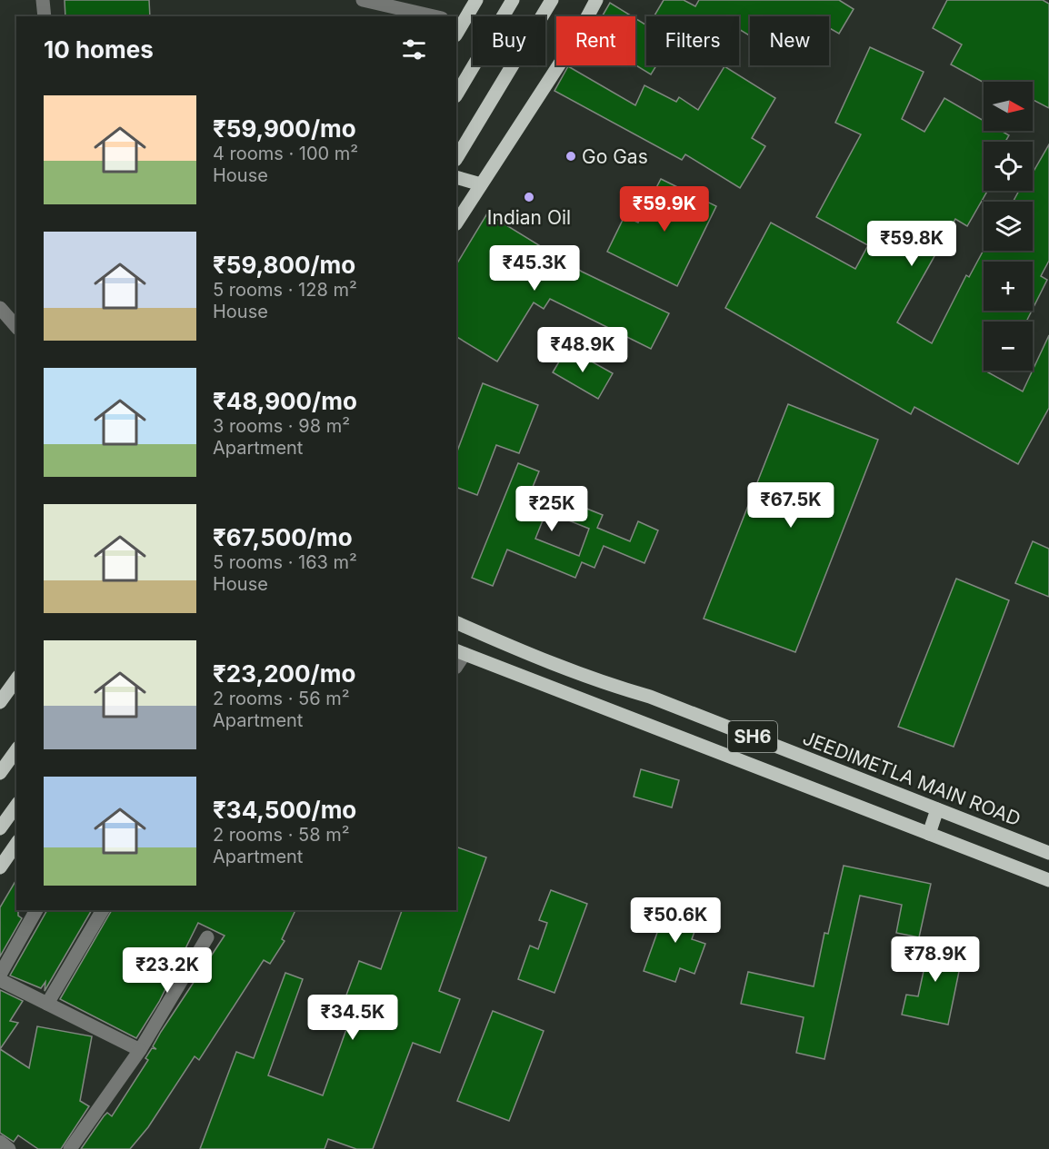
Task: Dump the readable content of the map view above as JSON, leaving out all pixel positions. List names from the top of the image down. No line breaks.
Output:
{"streets":{"main road":["SH6","JEEDIMETLA MAIN ROAD"]},"places":["Go Gas","Indian Oil"],"north":"right","page":{"chip":["Buy","Rent","Filters","New"],"heading":"10 homes","map_buttons":["+","−"],"list":[{"name":"₹59,900/mo","note":"4 rooms · 100 m² · House"},{"name":"₹59,800/mo","note":"5 rooms · 128 m² · House"},{"name":"₹48,900/mo","note":"3 rooms · 98 m² · Apartment"},{"name":"₹67,500/mo","note":"5 rooms · 163 m² · House"},{"name":"₹23,200/mo","note":"2 rooms · 56 m² · Apartment"},{"name":"₹34,500/mo","note":"2 rooms · 58 m² · Apartment"}],"price":["₹59.9K","₹59.8K","₹45.3K","₹48.9K","₹67.5K","₹25K","₹50.6K","₹78.9K","₹23.2K","₹34.5K"]}}
